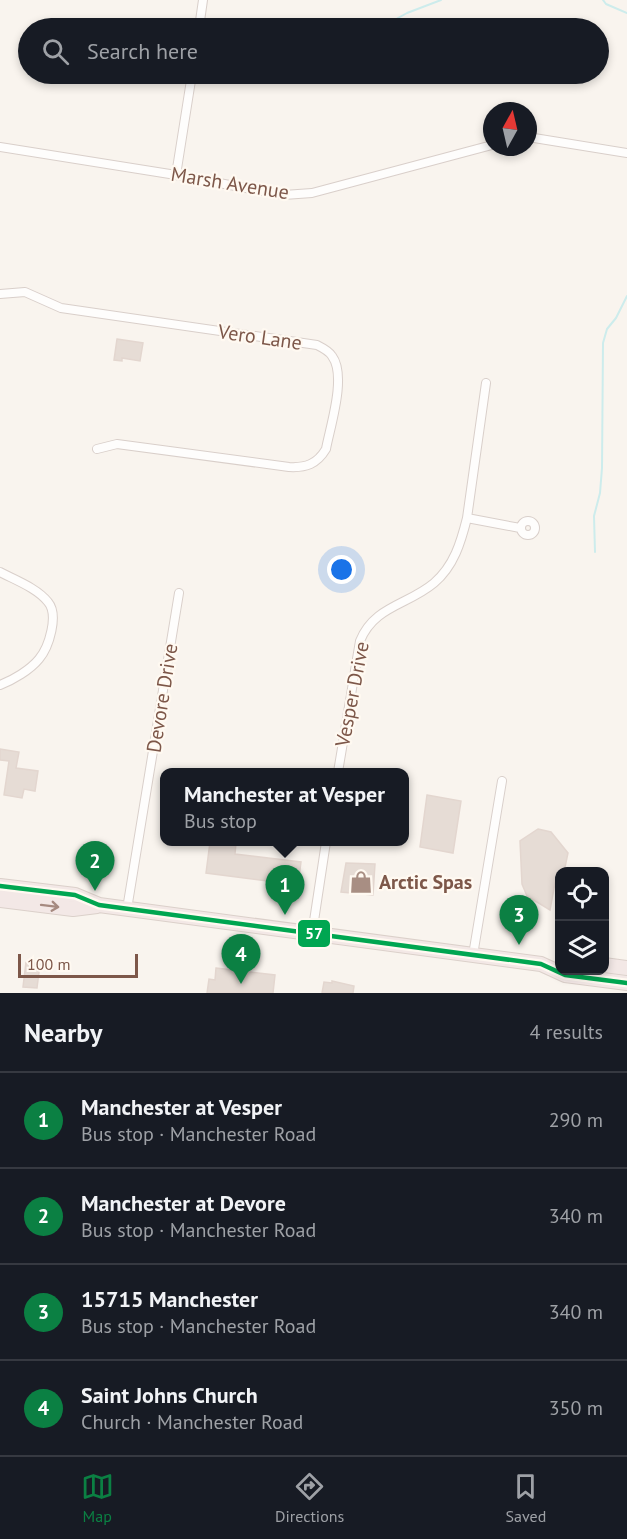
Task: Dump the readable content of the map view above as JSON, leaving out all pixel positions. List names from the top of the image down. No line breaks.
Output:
{"streets":{"street":["Marsh Avenue","Vero Lane","Vesper Drive","Devore Drive"]},"places":{"shop":["Arctic Spas"]},"lines":["transit line 57"],"scale_bar":"100 m","north":"top","page":{"search":"Search here","popup":["Manchester at Vesper","Bus stop"],"pins":["2","1","3","4"],"scale":"100 m","heading":["Nearby","4 results"],"list":[{"mark":"1","name":"Manchester at Vesper","note":"Bus stop · Manchester Road","value":"290 m"},{"mark":"2","name":"Manchester at Devore","note":"Bus stop · Manchester Road","value":"340 m"},{"mark":"3","name":"15715 Manchester","note":"Bus stop · Manchester Road","value":"340 m"},{"mark":"4","name":"Saint Johns Church","note":"Church · Manchester Road","value":"350 m"}],"nav":["Map","Directions","Saved"]}}
